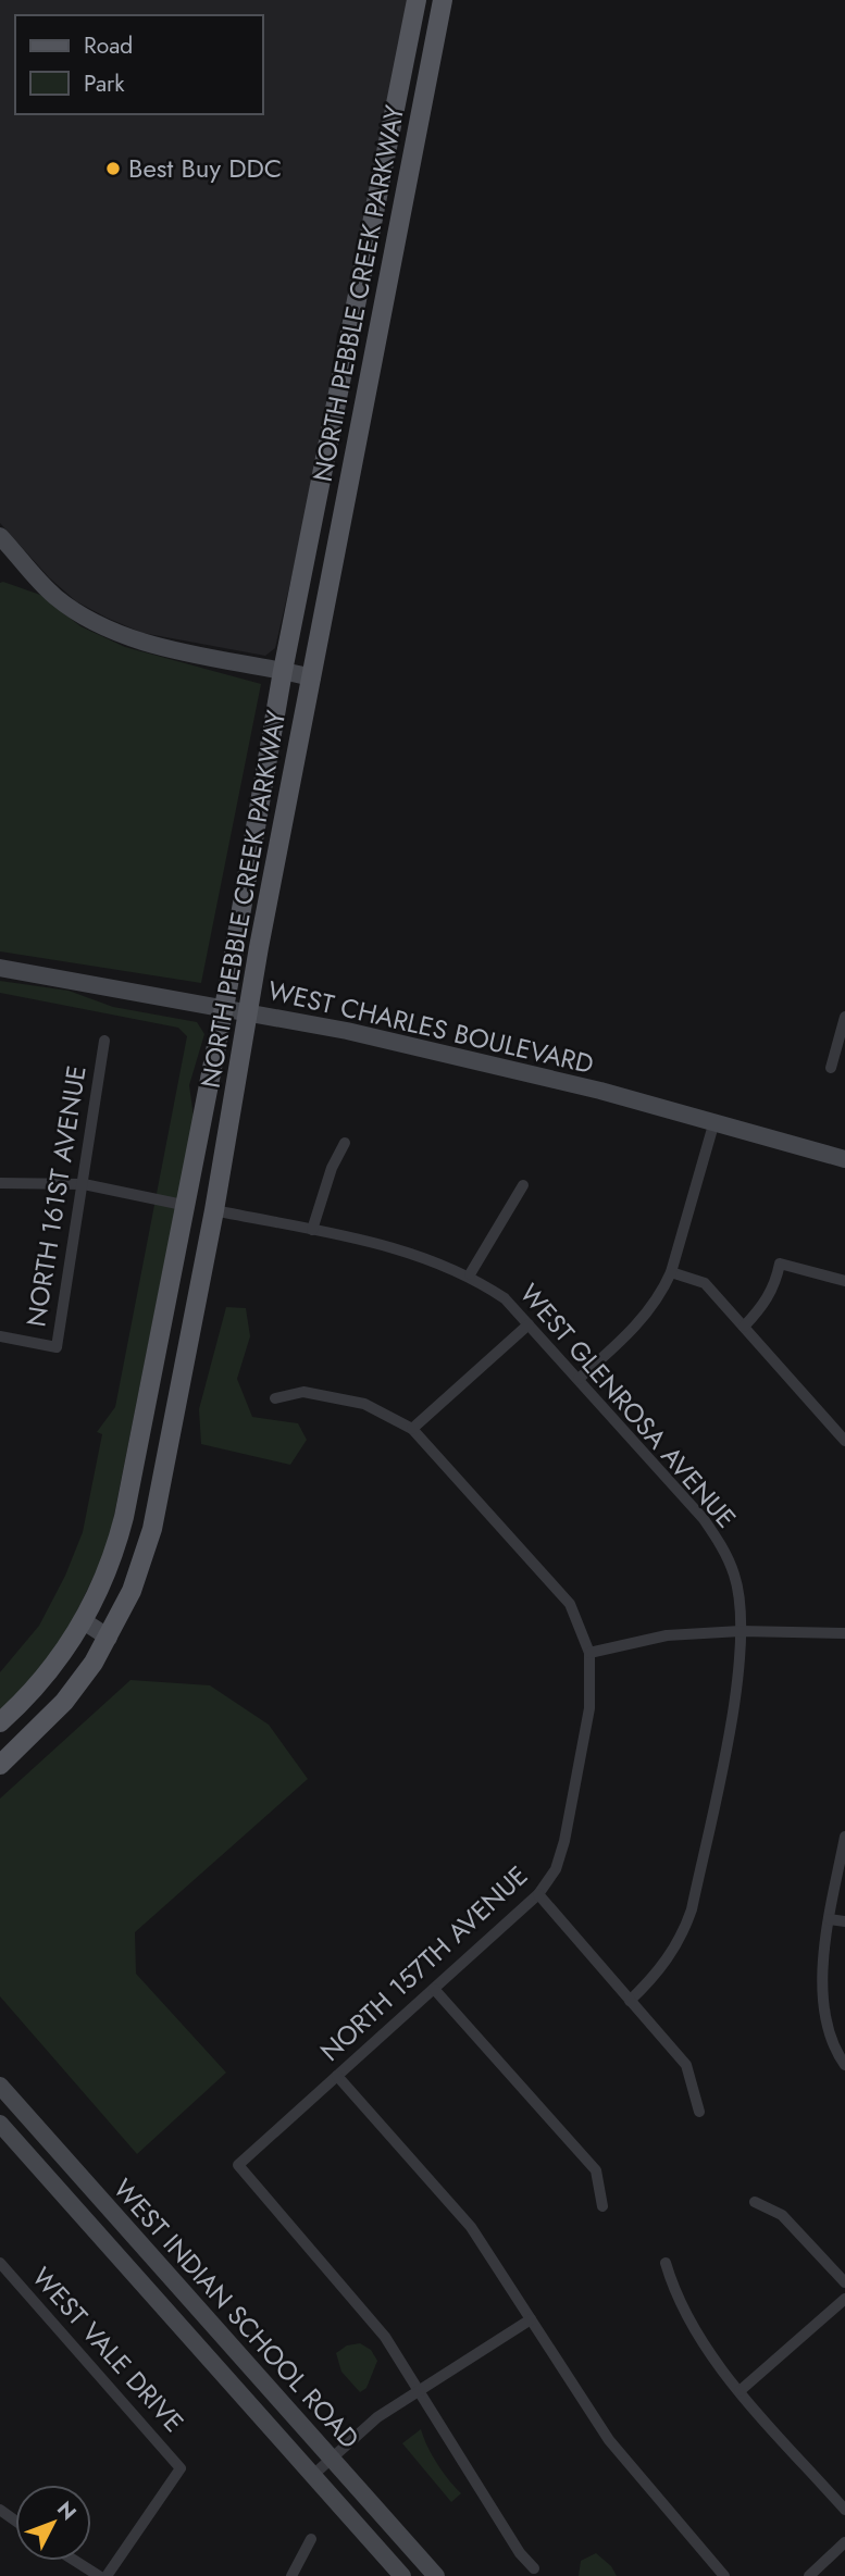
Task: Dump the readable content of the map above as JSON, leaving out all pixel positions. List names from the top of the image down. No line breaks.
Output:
{"streets":{"main road":["NORTH PEBBLE CREEK PARKWAY","WEST CHARLES BOULEVARD","WEST INDIAN SCHOOL ROAD"],"street":["NORTH 161ST AVENUE","WEST GLENROSA AVENUE","NORTH 157TH AVENUE","WEST VALE DRIVE"]},"crossings":[["NORTH PEBBLE CREEK PARKWAY","WEST CHARLES BOULEVARD"],["NORTH PEBBLE CREEK PARKWAY","WEST GLENROSA AVENUE"]],"places":["Best Buy DDC"],"legend":["Road","Park"],"north":"top right"}
